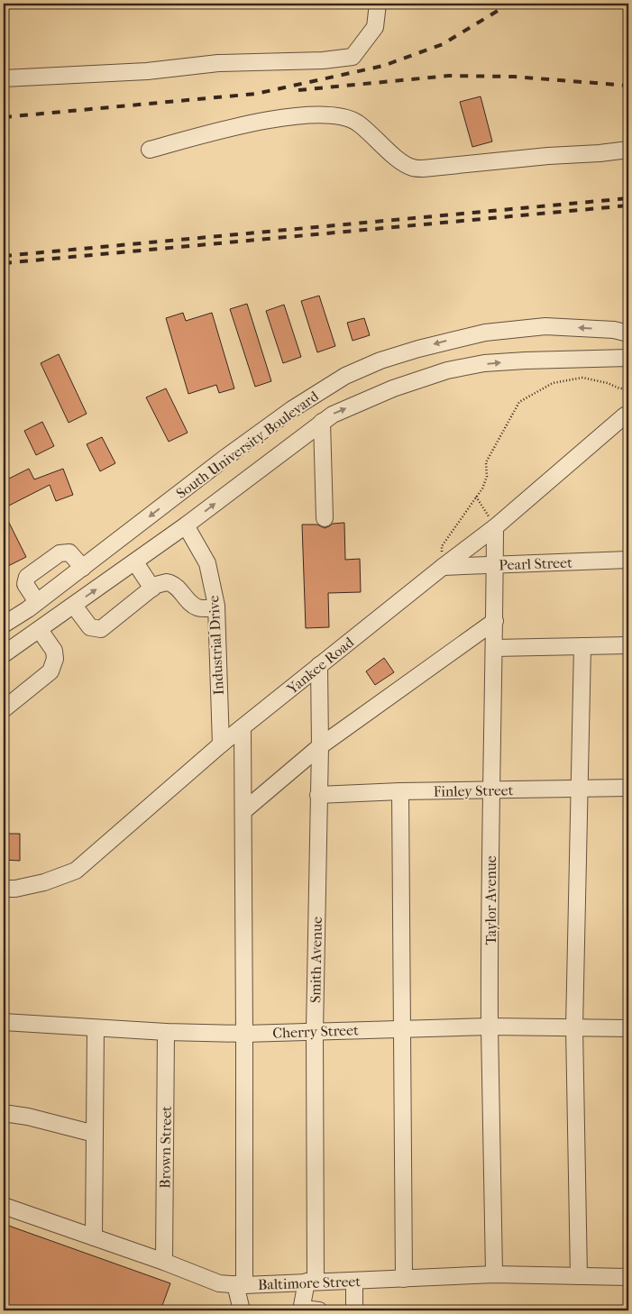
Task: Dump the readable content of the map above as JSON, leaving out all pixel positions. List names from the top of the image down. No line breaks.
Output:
{"streets":{"street":["South University Boulevard","Pearl Street","Industrial Drive","Yankee Road","Finley Street","Taylor Avenue","Smith Avenue","Cherry Street","Brown Street","Baltimore Street"]},"crossings":[["South University Boulevard","Industrial Drive"],["Pearl Street","Yankee Road"],["Pearl Street","Taylor Avenue"],["Industrial Drive","Yankee Road"],["Yankee Road","Taylor Avenue"],["Yankee Road","Smith Avenue"],["Finley Street","Taylor Avenue"],["Finley Street","Smith Avenue"],["Taylor Avenue","Cherry Street"],["Taylor Avenue","Baltimore Street"],["Smith Avenue","Cherry Street"],["Smith Avenue","Baltimore Street"],["Cherry Street","Brown Street"],["Brown Street","Baltimore Street"]]}
